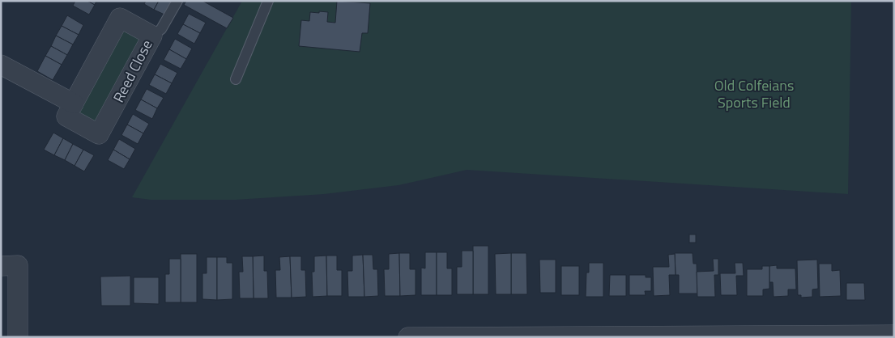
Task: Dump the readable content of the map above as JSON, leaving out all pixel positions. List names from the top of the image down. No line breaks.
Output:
{"streets":{"street":["Reed Close"]},"parks":["Old Colfeians Sports Field"]}
